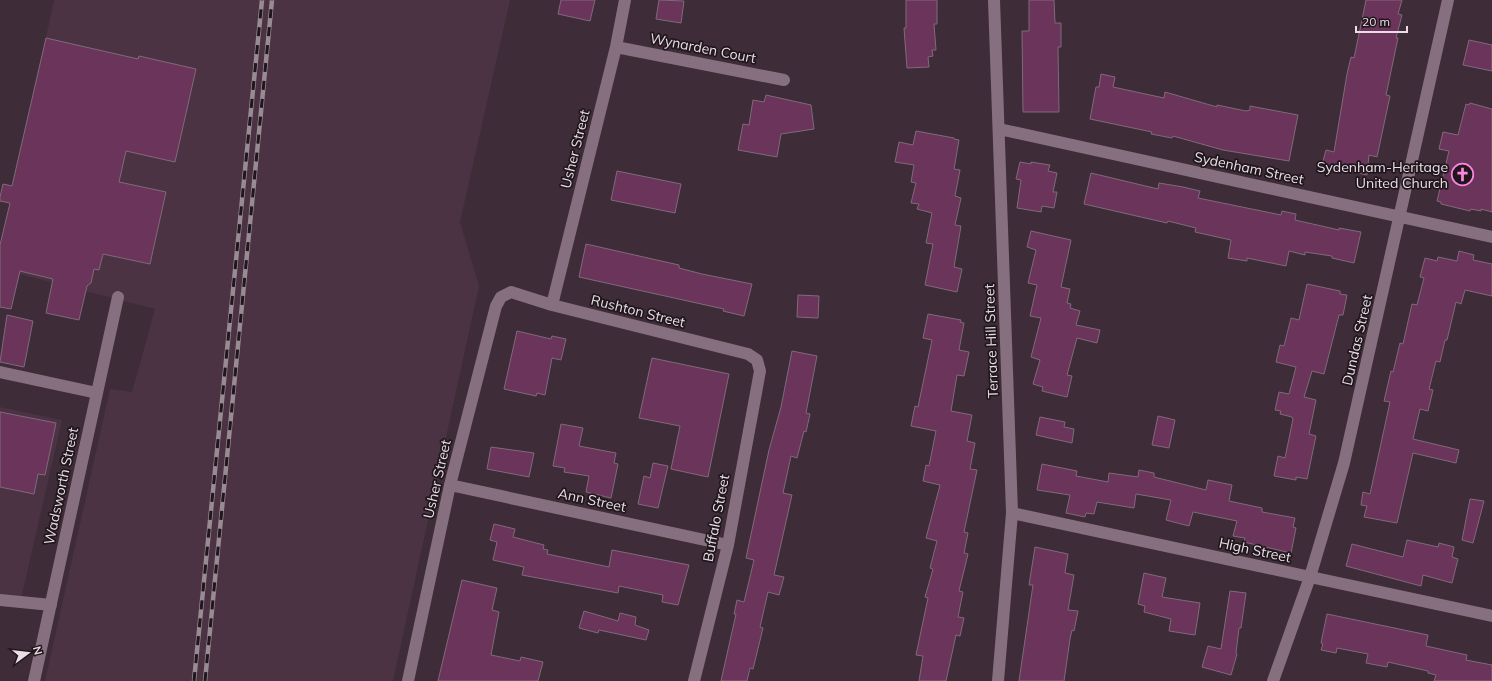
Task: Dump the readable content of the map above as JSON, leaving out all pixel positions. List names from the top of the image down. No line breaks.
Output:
{"streets":{"street":["Wynarden Court","Usher Street","Sydenham Street","Rushton Street","Dundas Street","Terrace Hill Street","Wadsworth Street","Ann Street","Buffalo Street","High Street"]},"crossings":[["Wynarden Court","Usher Street"],["Usher Street","Rushton Street"],["Usher Street","Ann Street"],["Sydenham Street","Dundas Street"],["Sydenham Street","Terrace Hill Street"],["Rushton Street","Buffalo Street"],["Dundas Street","High Street"],["Terrace Hill Street","High Street"],["Ann Street","Buffalo Street"]],"places":{"church":["Sydenham-Heritage United Church"]},"scale_bar":"20 m","north":"right"}
